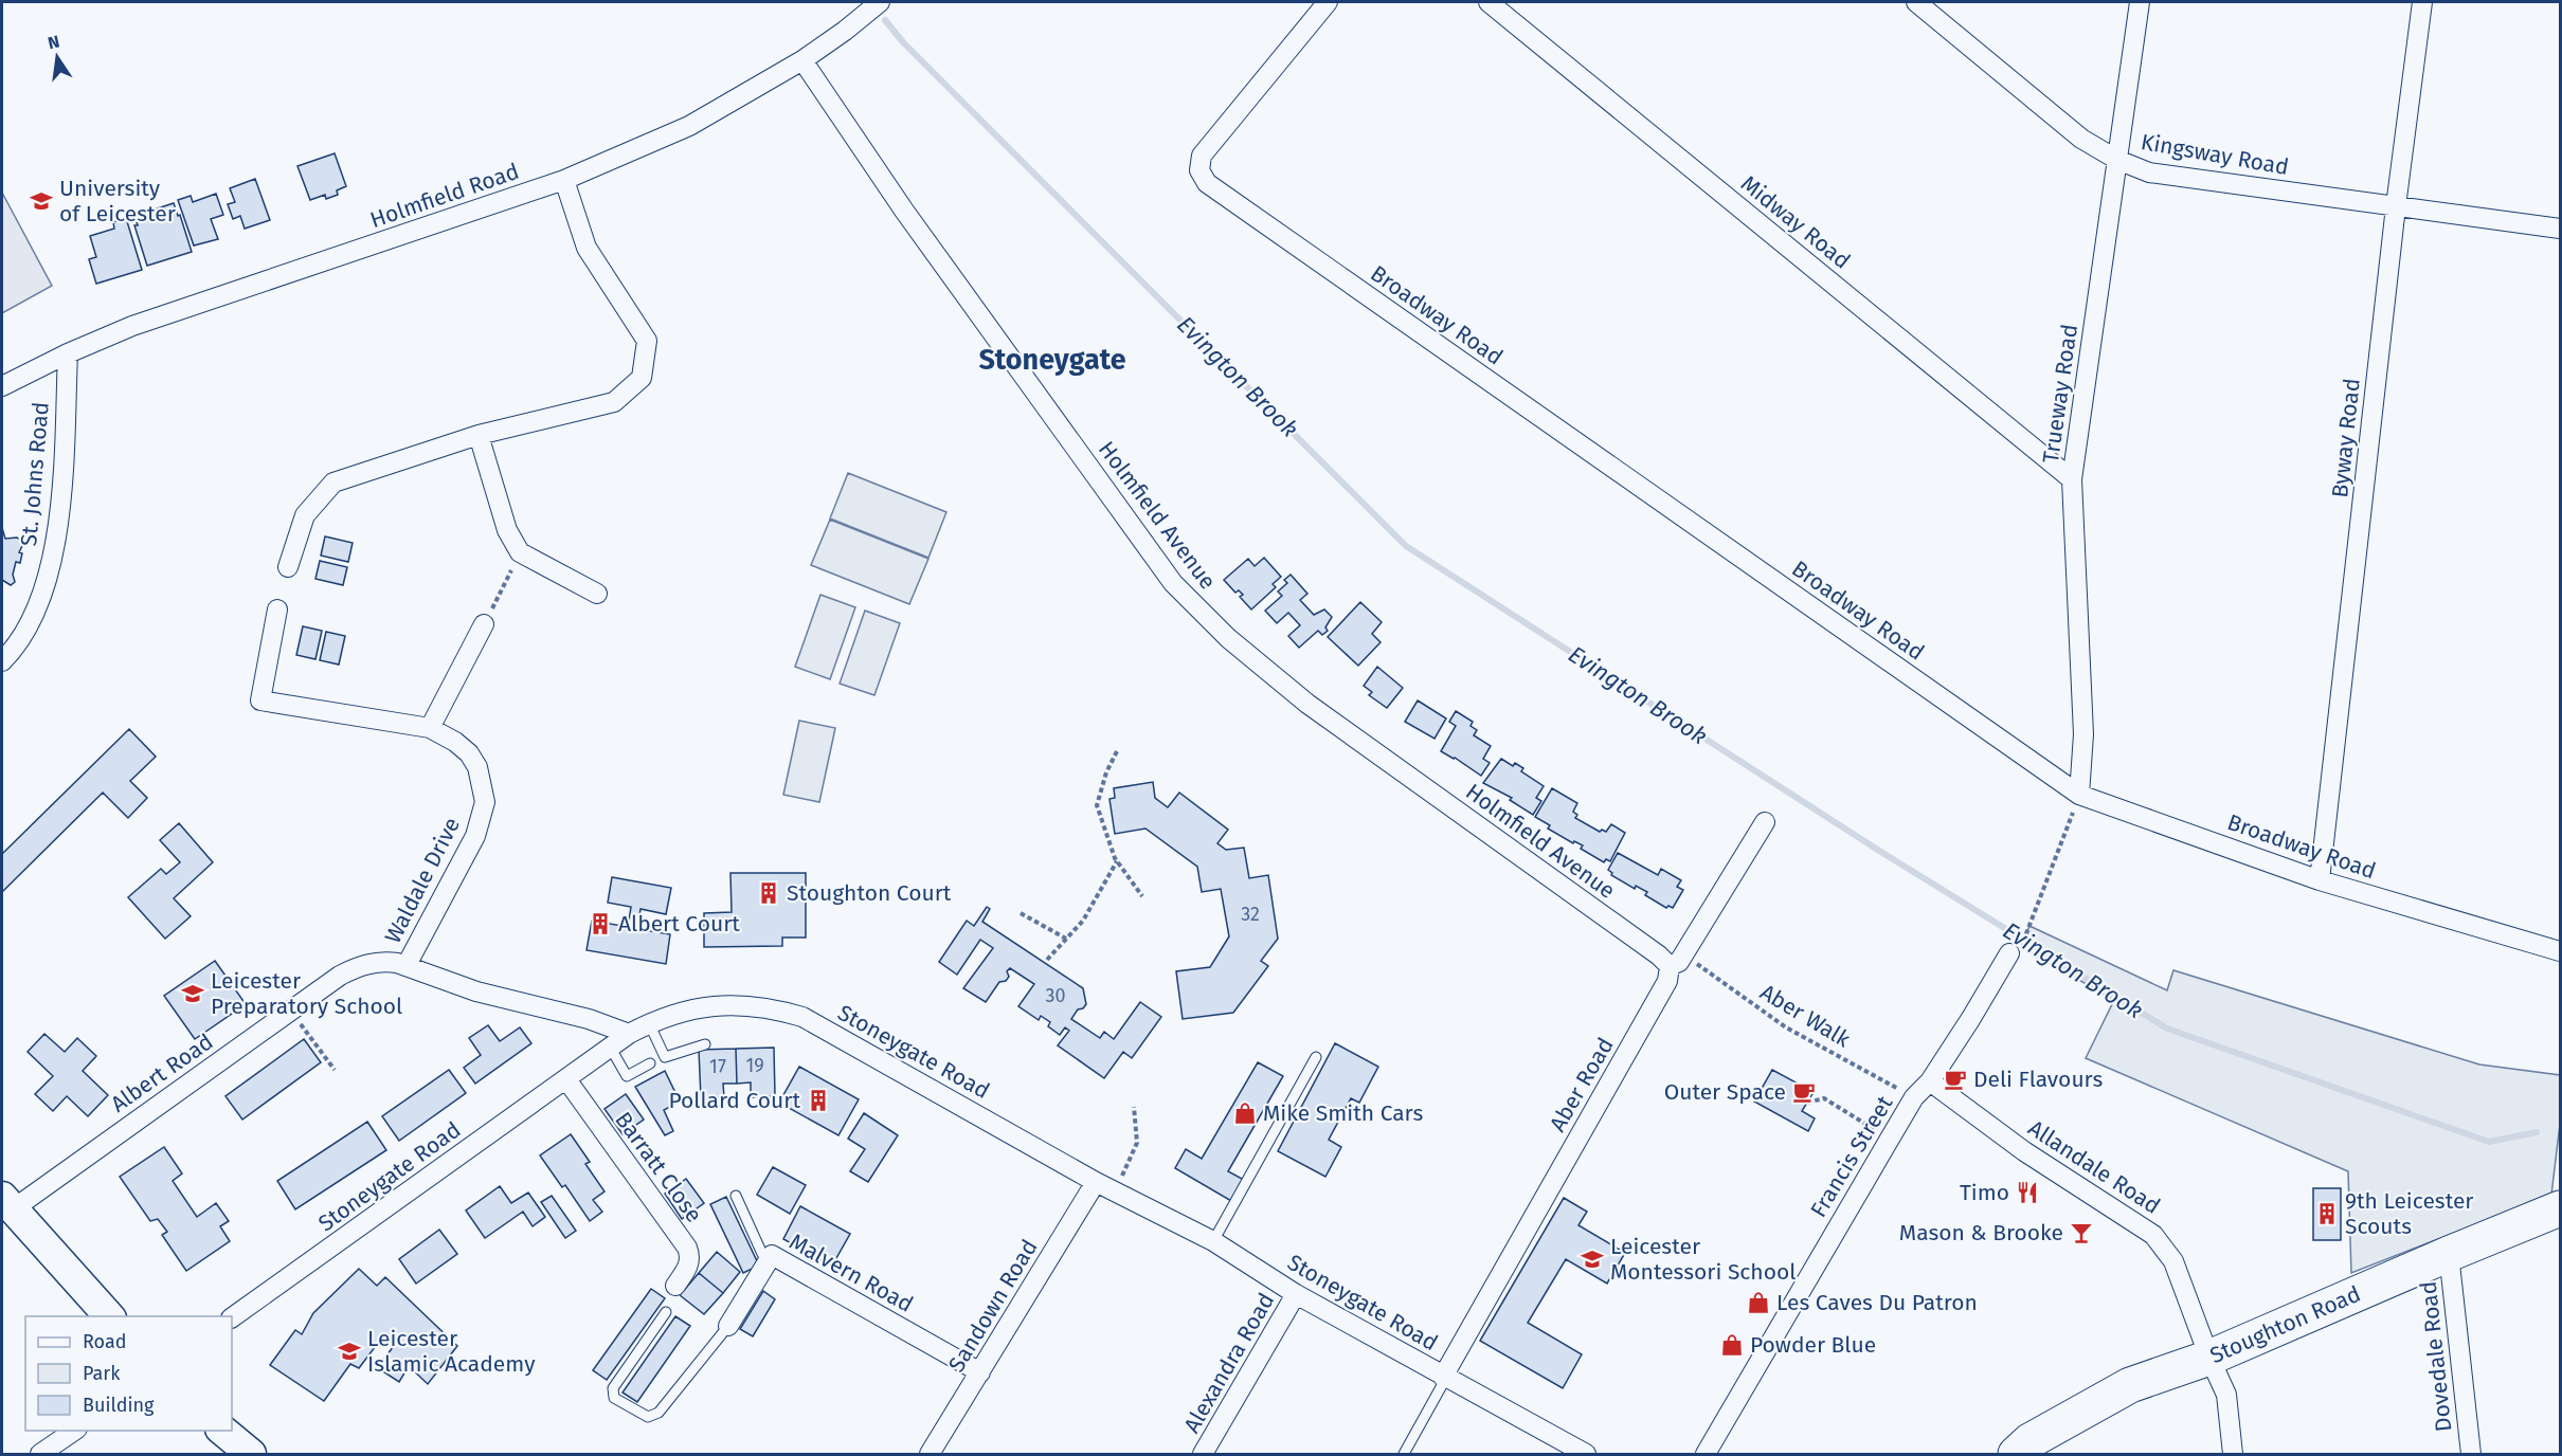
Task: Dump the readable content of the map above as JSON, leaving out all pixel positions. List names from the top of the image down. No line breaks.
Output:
{"streets":{"highway":["Stoughton Road"],"street":["Kingsway Road","Holmfield Road","Midway Road","Broadway Road","Trueway Road","Byway Road","St. Johns Road","Holmfield Avenue","Waldale Drive","Stoneygate Road","Albert Road","Aber Road","Francis Street","Barratt Close","Allandale Road","Malvern Road","Sandown Road","Dovedale Road","Alexandra Road"],"path":["Aber Walk"]},"crossings":[["Kingsway Road","Trueway Road"],["Kingsway Road","Byway Road"],["Holmfield Road","St. Johns Road"],["Holmfield Road","Holmfield Avenue"],["Midway Road","Trueway Road"],["Broadway Road","Trueway Road"],["Broadway Road","Byway Road"],["Holmfield Avenue","Aber Walk"],["Holmfield Avenue","Aber Road"],["Waldale Drive","Albert Road"],["Aber Walk","Aber Road"],["Aber Walk","Francis Street"],["Stoneygate Road","Albert Road"],["Stoneygate Road","Aber Road"],["Stoneygate Road","Barratt Close"],["Stoneygate Road","Sandown Road"],["Stoneygate Road","Alexandra Road"],["Francis Street","Allandale Road"],["Allandale Road","Stoughton Road"],["Malvern Road","Sandown Road"],["Stoughton Road","Dovedale Road"]],"districts":["Stoneygate"],"water":["Evington Brook"],"places":{"school or university":["University of Leicester","Leicester Preparatory School","Leicester Montessori School","Leicester Islamic Academy"],"building":["Stoughton Court","Albert Court","Pollard Court","9th Leicester Scouts"],"cafe":["Deli Flavours","Outer Space"],"shop":["Mike Smith Cars","Les Caves Du Patron","Powder Blue"],"restaurant":["Timo"],"bar":["Mason & Brooke"]},"house_numbers":["32","30","19","17"],"legend":["Road","Park","Building"],"north":"top"}
